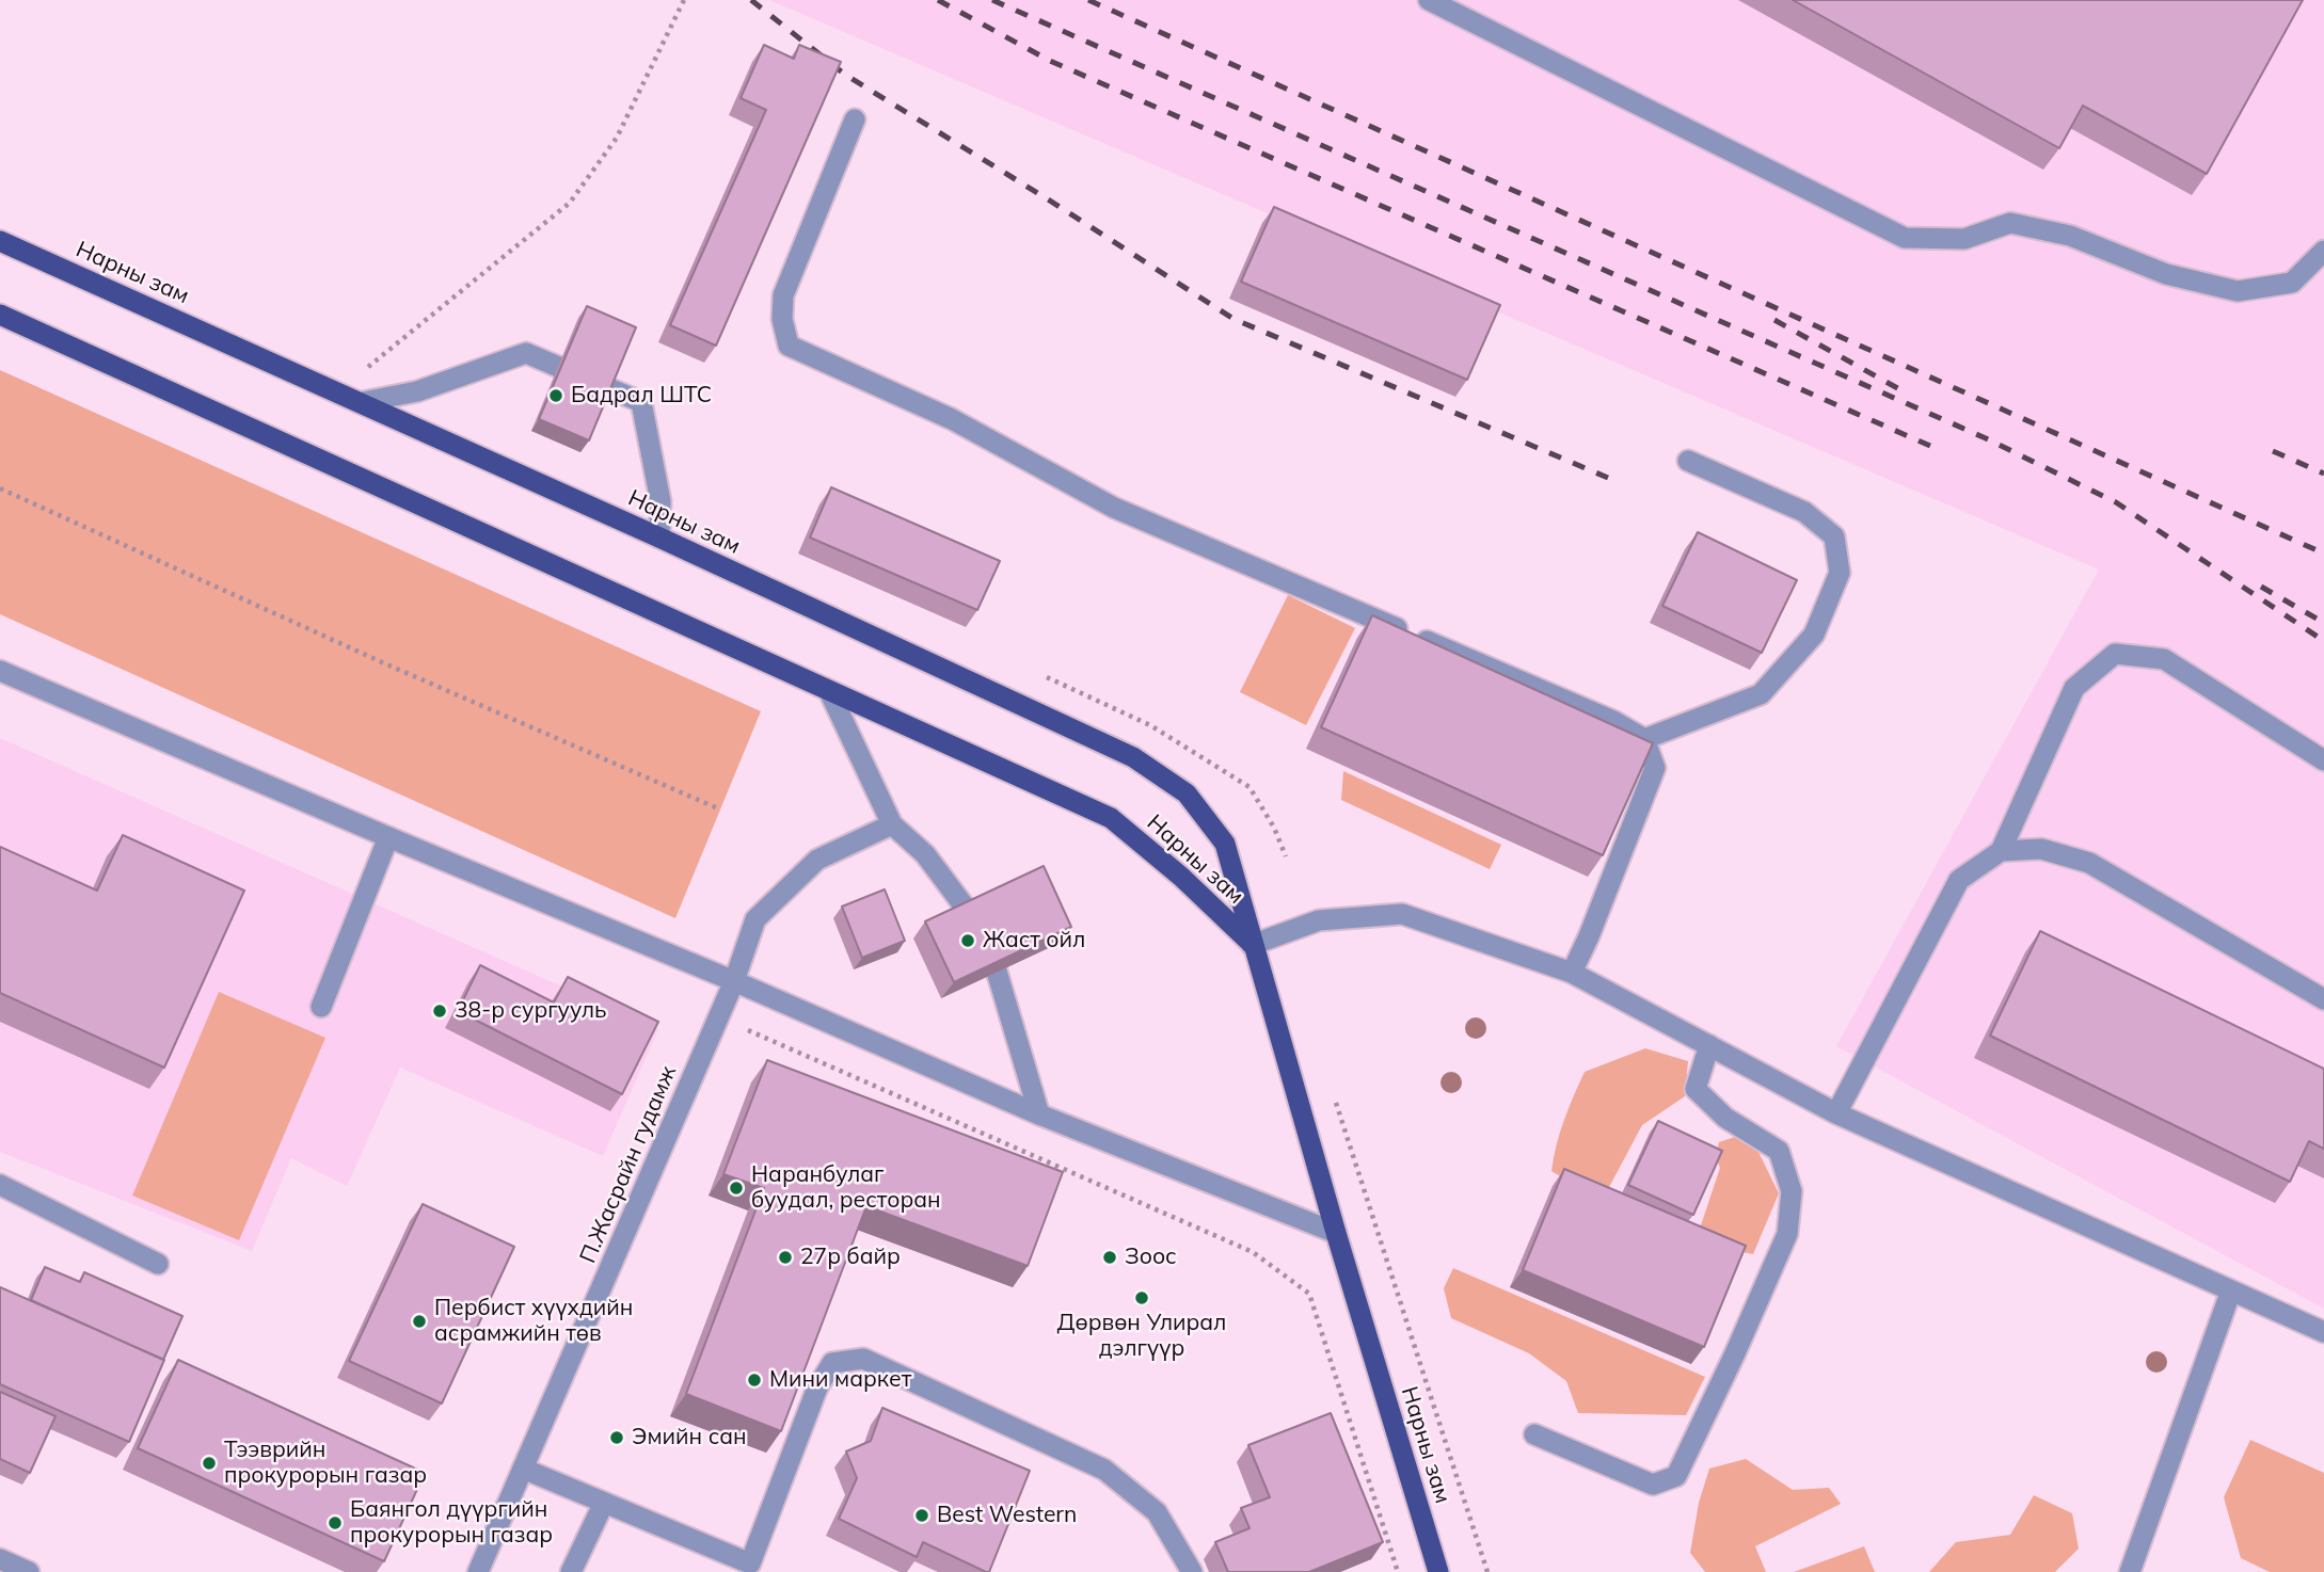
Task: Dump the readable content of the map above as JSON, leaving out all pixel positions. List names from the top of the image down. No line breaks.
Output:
{"streets":{"main road":["Нарны зам"],"street":["П.Жасрайн гудамж"]},"places":["Бадрал ШТС","Жаст ойл","38-р сургууль","Наранбулаг буудал, ресторан","27р байр","Зоос","Дөрвөн Улирал дэлгүүр","Пербист хүүхдийн асрамжийн төв","Мини маркет","Эмийн сан","Тээврийн прокурорын газар","Best Western","Баянгол дүүргийн прокурорын газар"]}
